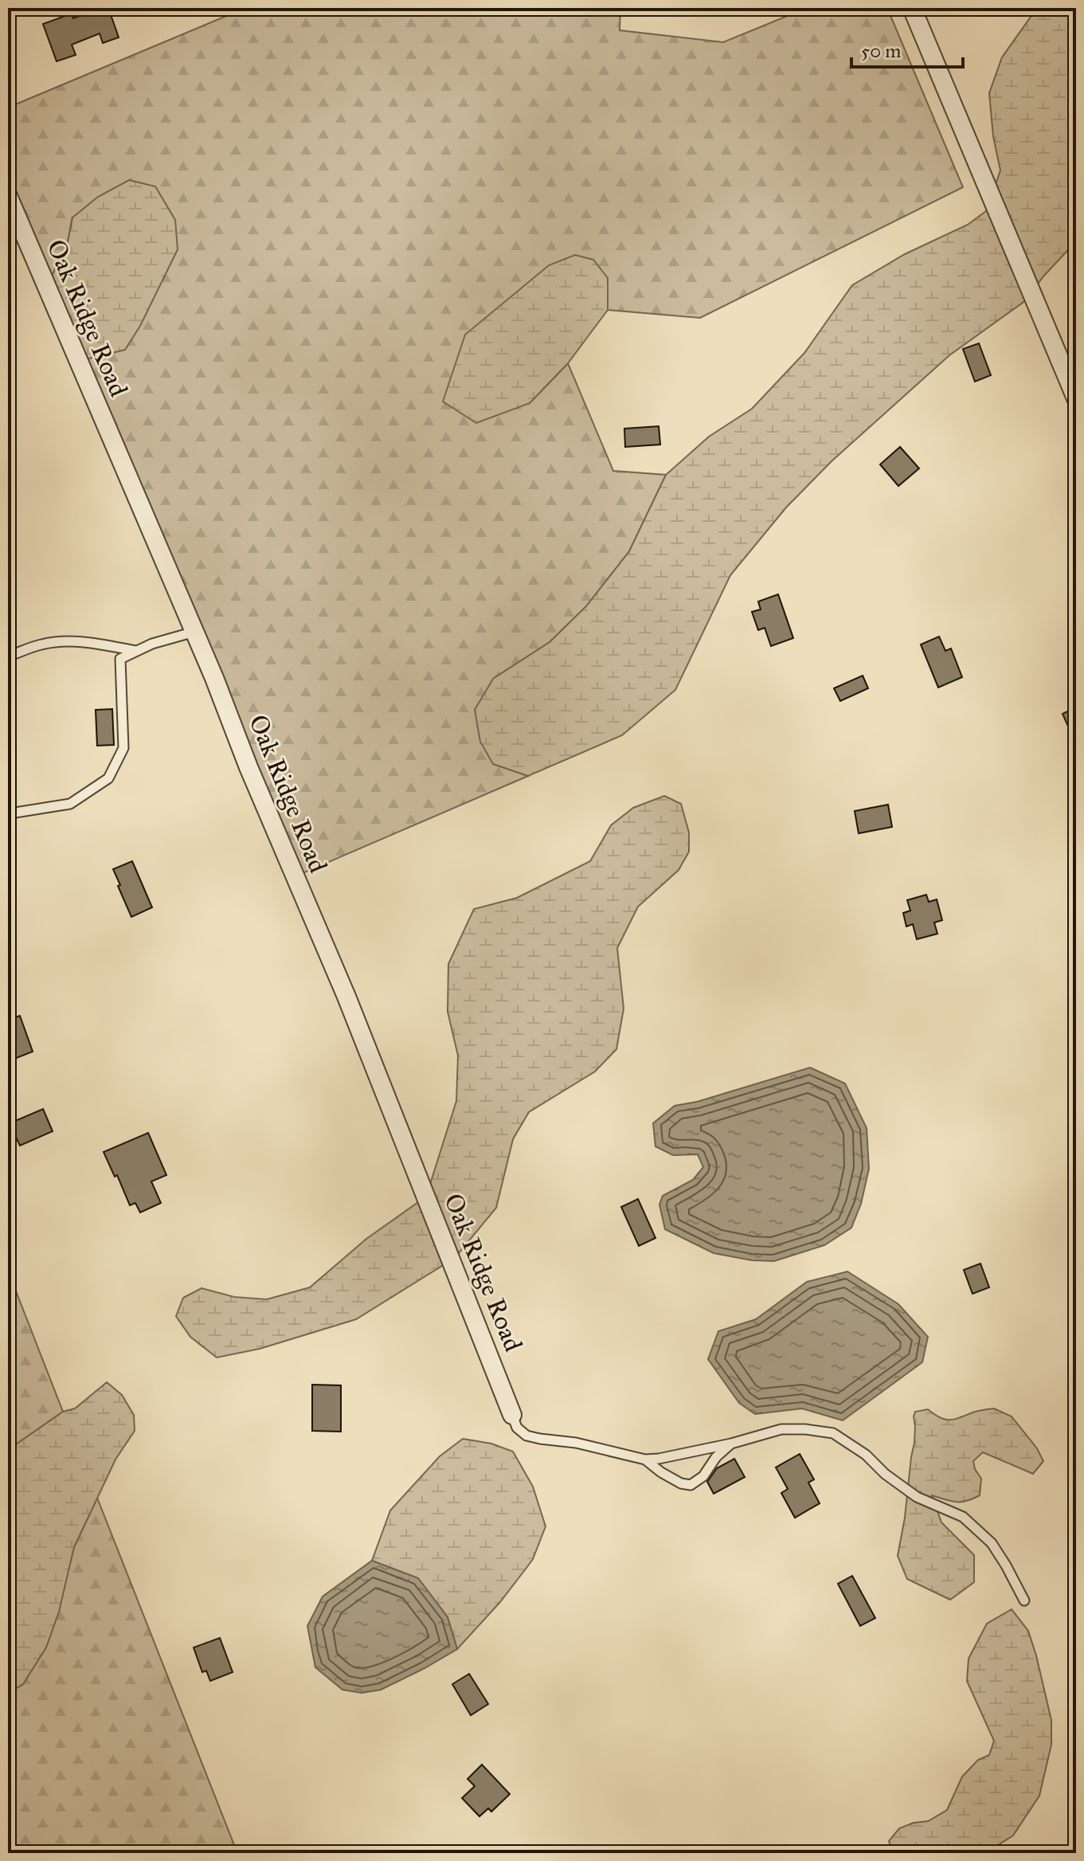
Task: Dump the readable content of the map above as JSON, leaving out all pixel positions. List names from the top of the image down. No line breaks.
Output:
{"streets":{"street":["Oak Ridge Road"]},"scale_bar":"50 m"}
